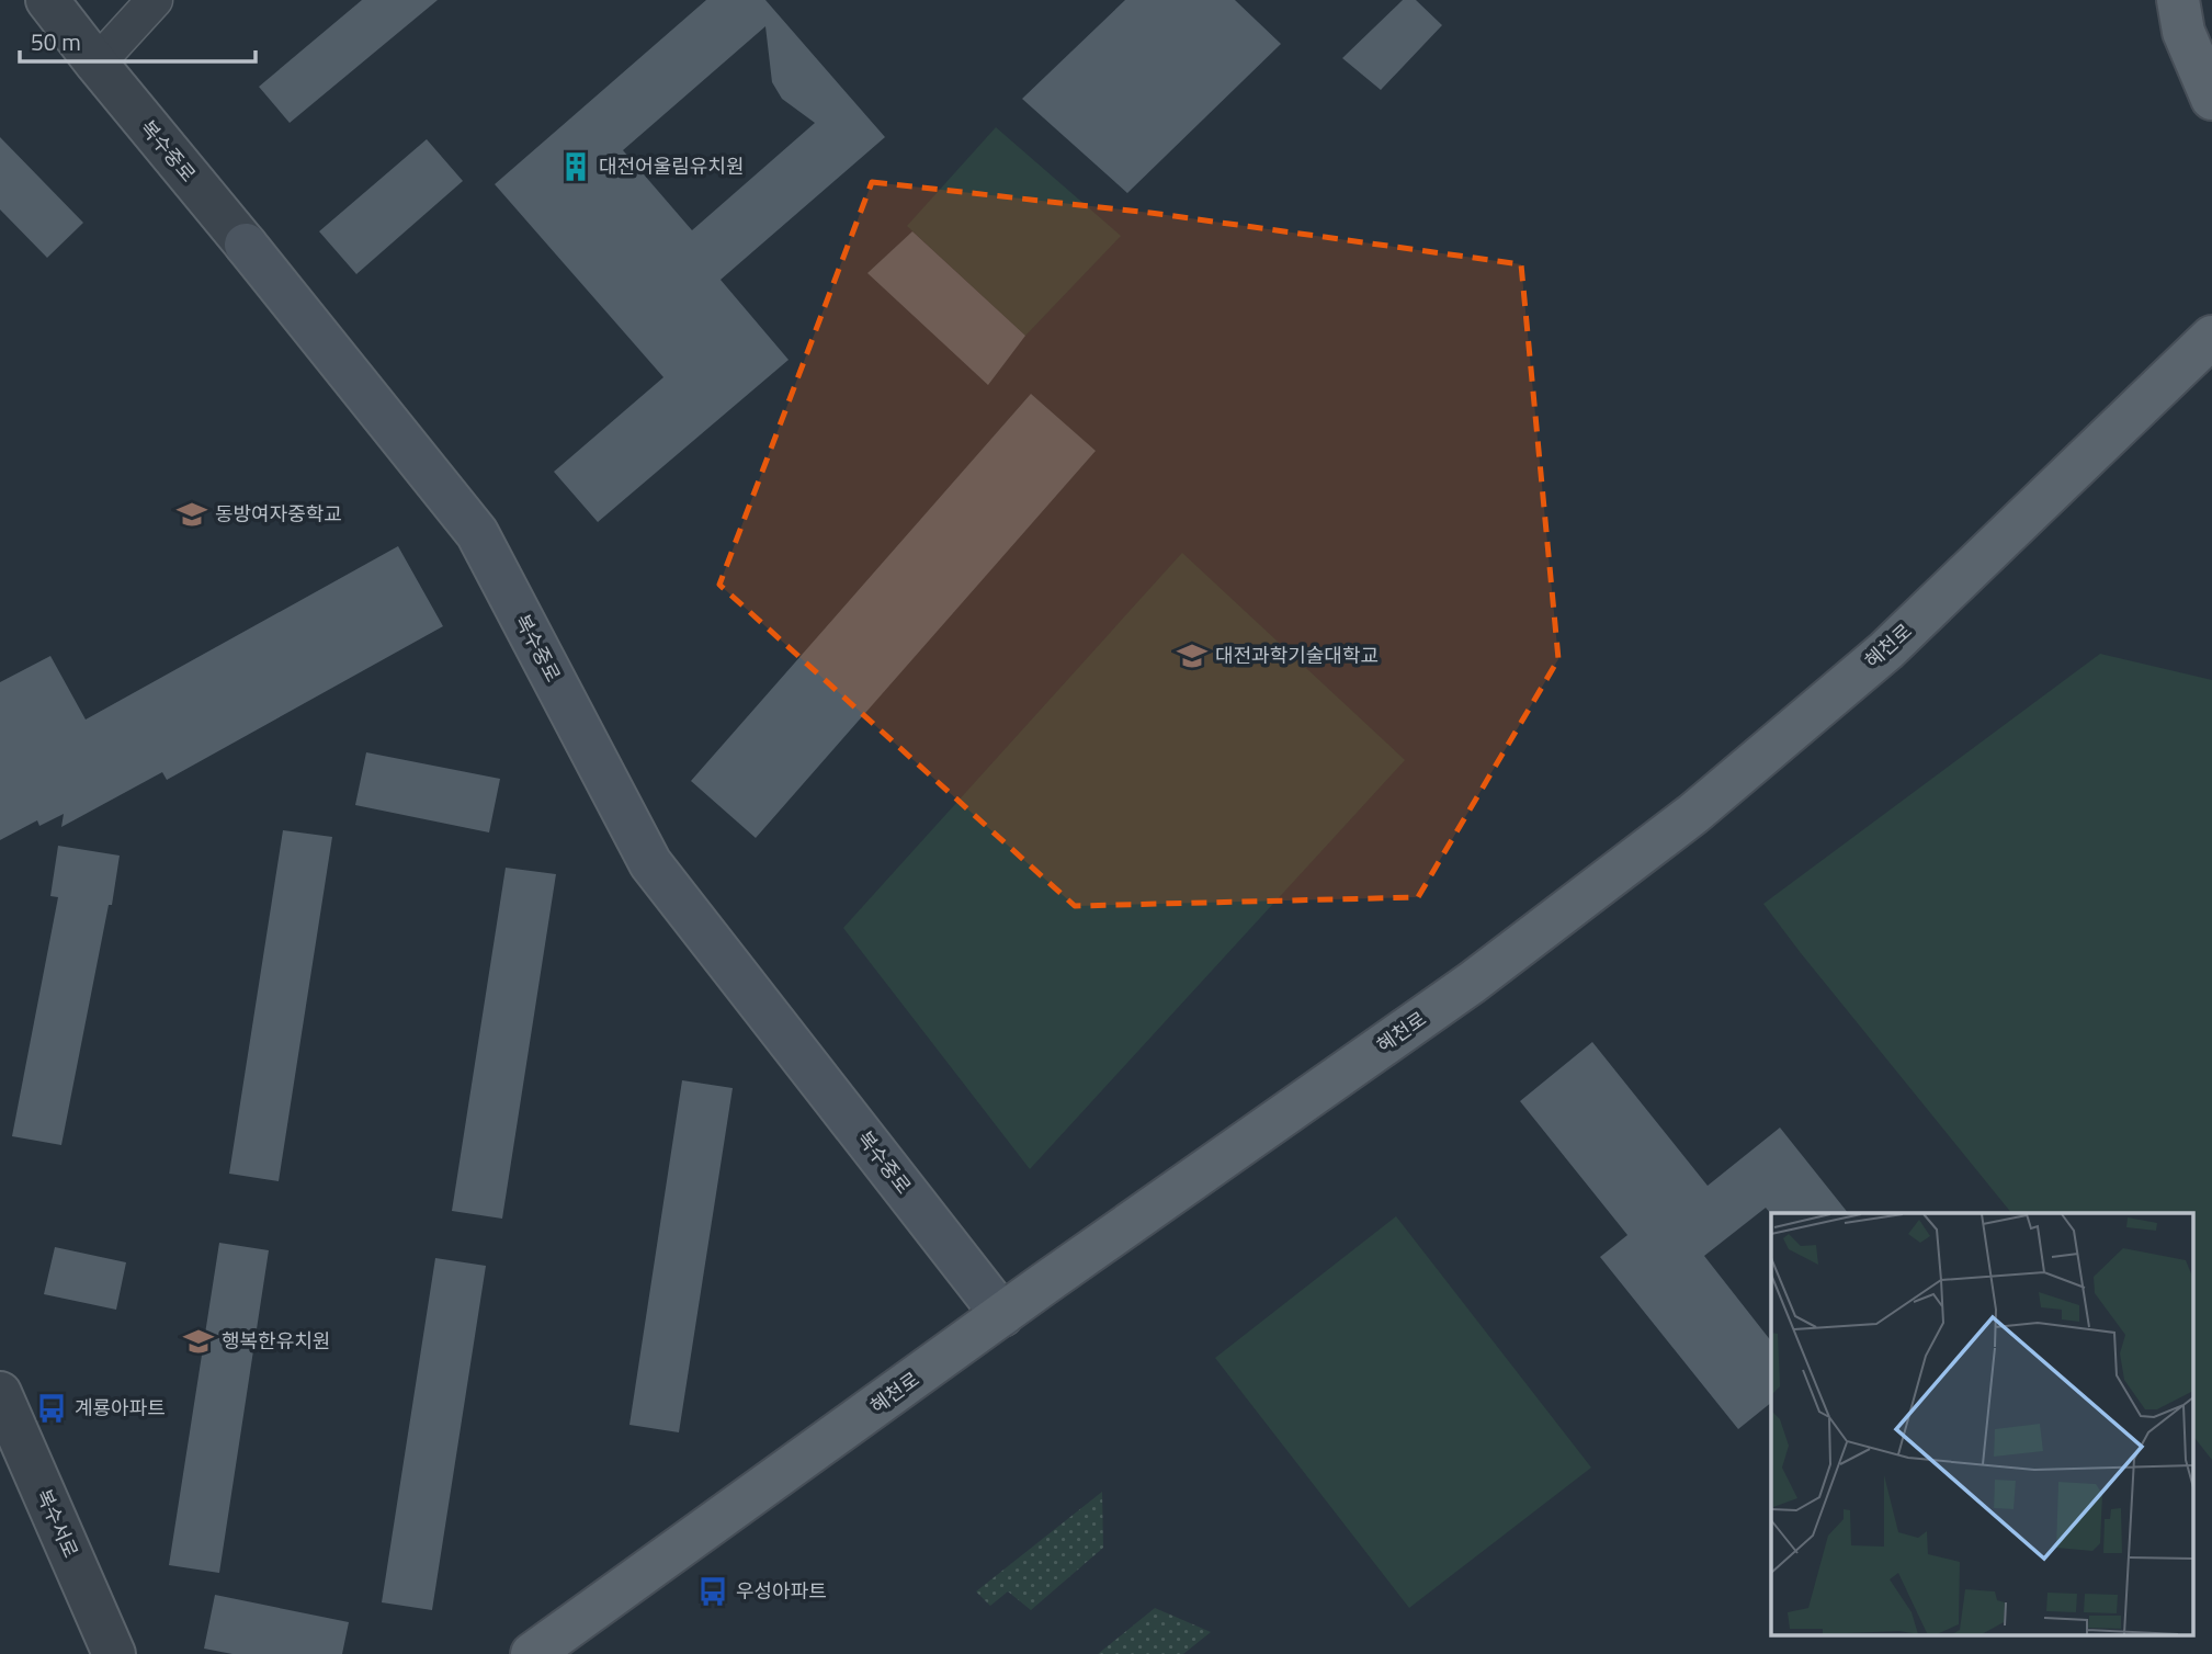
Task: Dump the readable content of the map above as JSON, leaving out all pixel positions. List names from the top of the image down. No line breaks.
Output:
{"streets":{"main road":["복수중로","혜천로"],"street":["복수서로"]},"crossings":[["복수중로","혜천로"]],"places":{"building":["대전어울림유치원"],"school or university":["동방여자중학교","대전과학기술대학교","행복한유치원"],"bus stop":["계룡아파트","우성아파트"]},"scale_bar":"50 m"}
